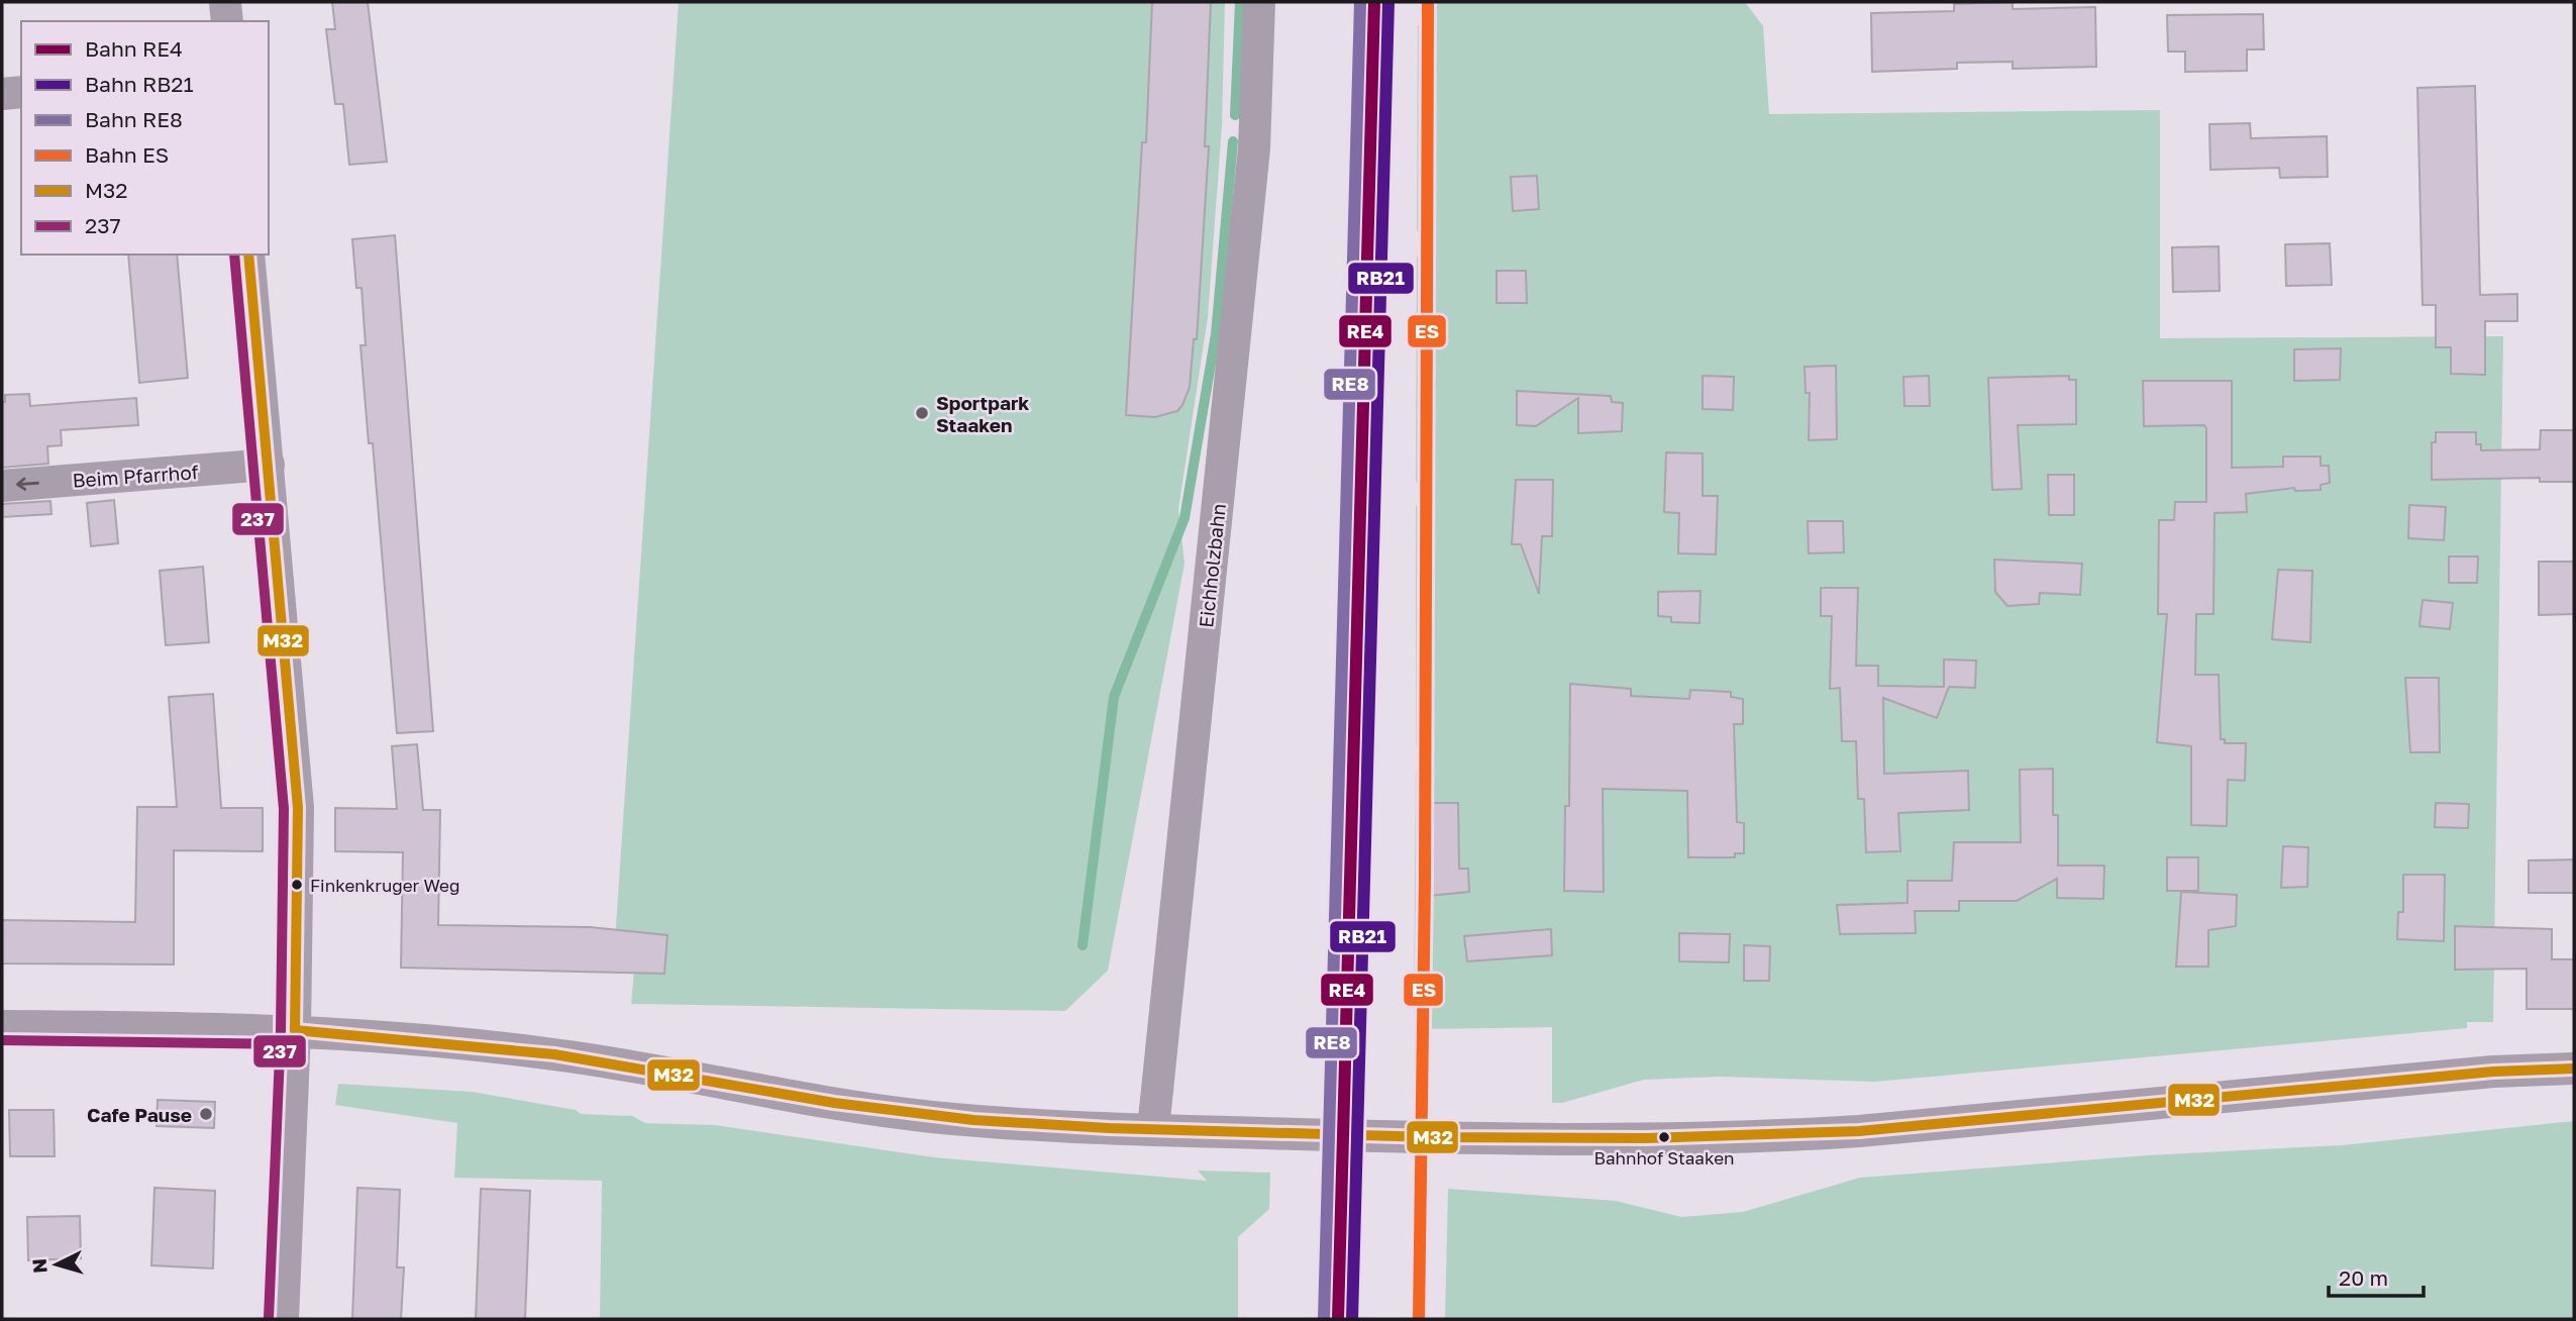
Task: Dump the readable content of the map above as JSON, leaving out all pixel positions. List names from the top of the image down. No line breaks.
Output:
{"streets":{"street":["Beim Pfarrhof","Eichholzbahn"]},"one_way":["Beim Pfarrhof"],"places":["Sportpark Staaken","Finkenkruger Weg","Cafe Pause","Bahnhof Staaken"],"lines":["rail line RE4","rail line RB21","rail line RE8","rail line ES","transit line M32","transit line 237"],"legend":["Bahn RE4","Bahn RB21","Bahn RE8","Bahn ES","M32","237"],"scale_bar":"20 m","north":"left"}
